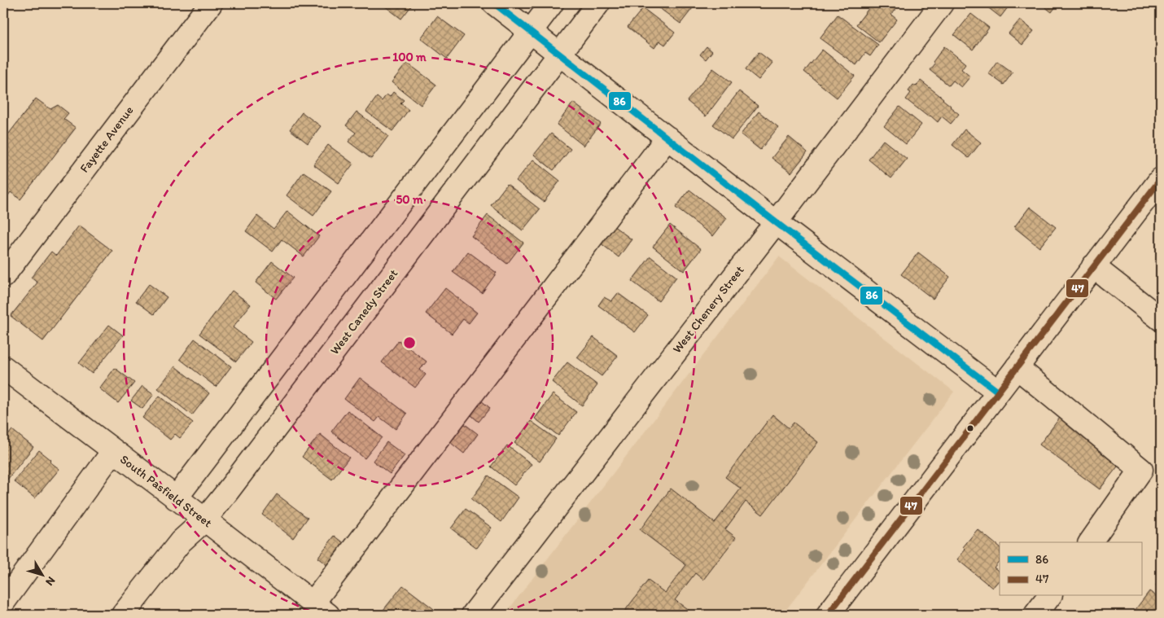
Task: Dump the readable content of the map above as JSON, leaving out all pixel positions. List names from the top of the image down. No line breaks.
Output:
{"streets":{"street":["Fayette Avenue","West Chenery Street","West Canedy Street","South Pasfield Street"]},"crossings":[["West Canedy Street","South Pasfield Street"]],"lines":["transit line 86","transit line 47"],"legend":["86","47"],"north":"bottom right","rings":["100 m","50 m"]}
